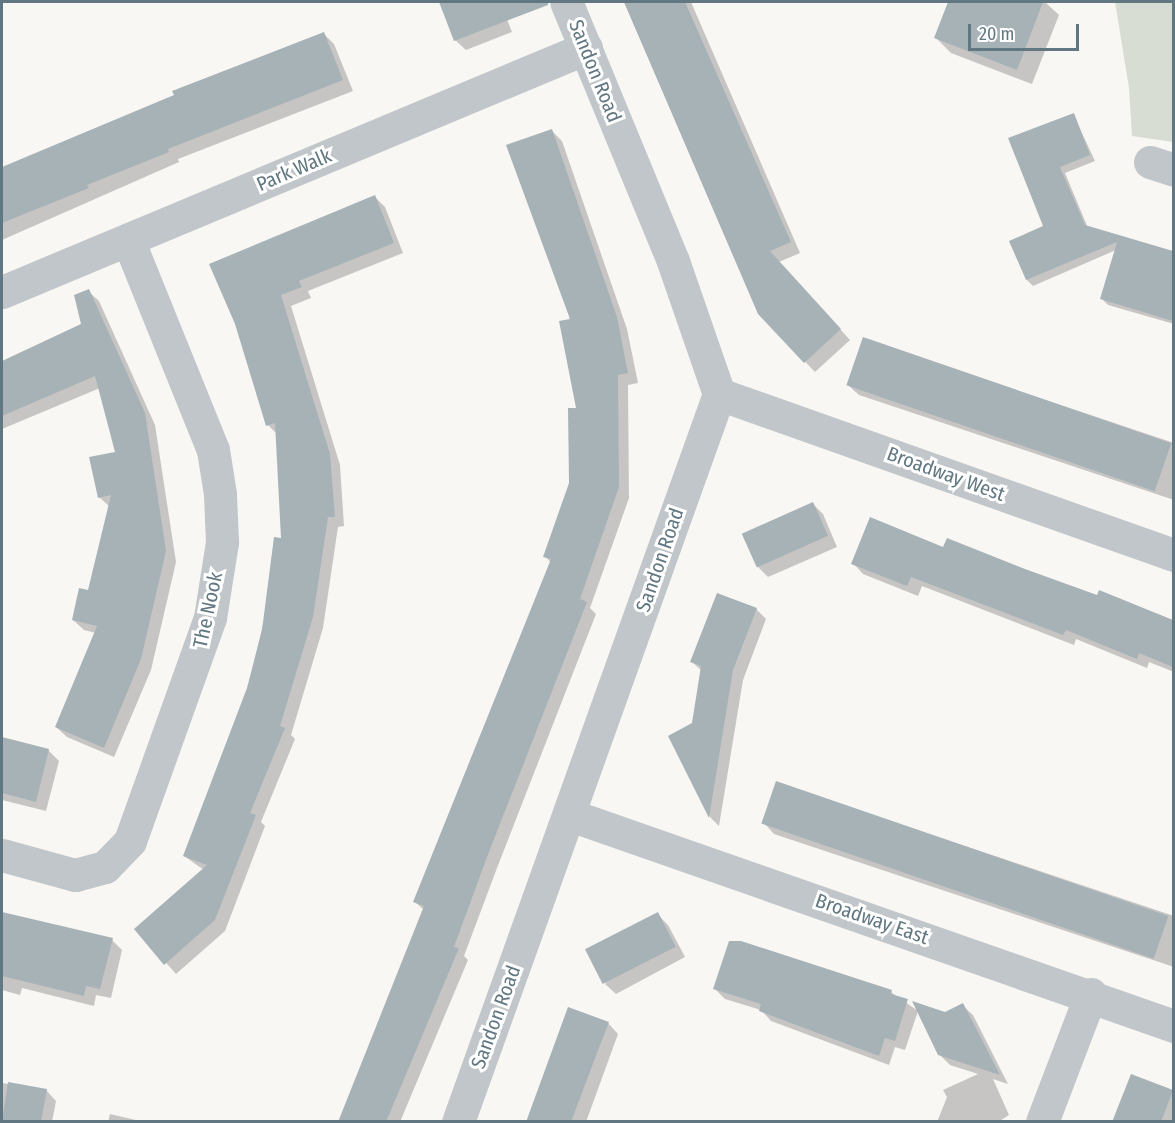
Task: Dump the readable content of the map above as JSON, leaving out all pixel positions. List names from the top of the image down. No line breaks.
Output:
{"streets":{"street":["Sandon Road","Park Walk","Broadway West","The Nook","Broadway East"]},"crossings":[["Sandon Road","Park Walk"],["Sandon Road","Broadway West"],["Sandon Road","Broadway East"],["Park Walk","The Nook"]],"scale_bar":"20 m"}
